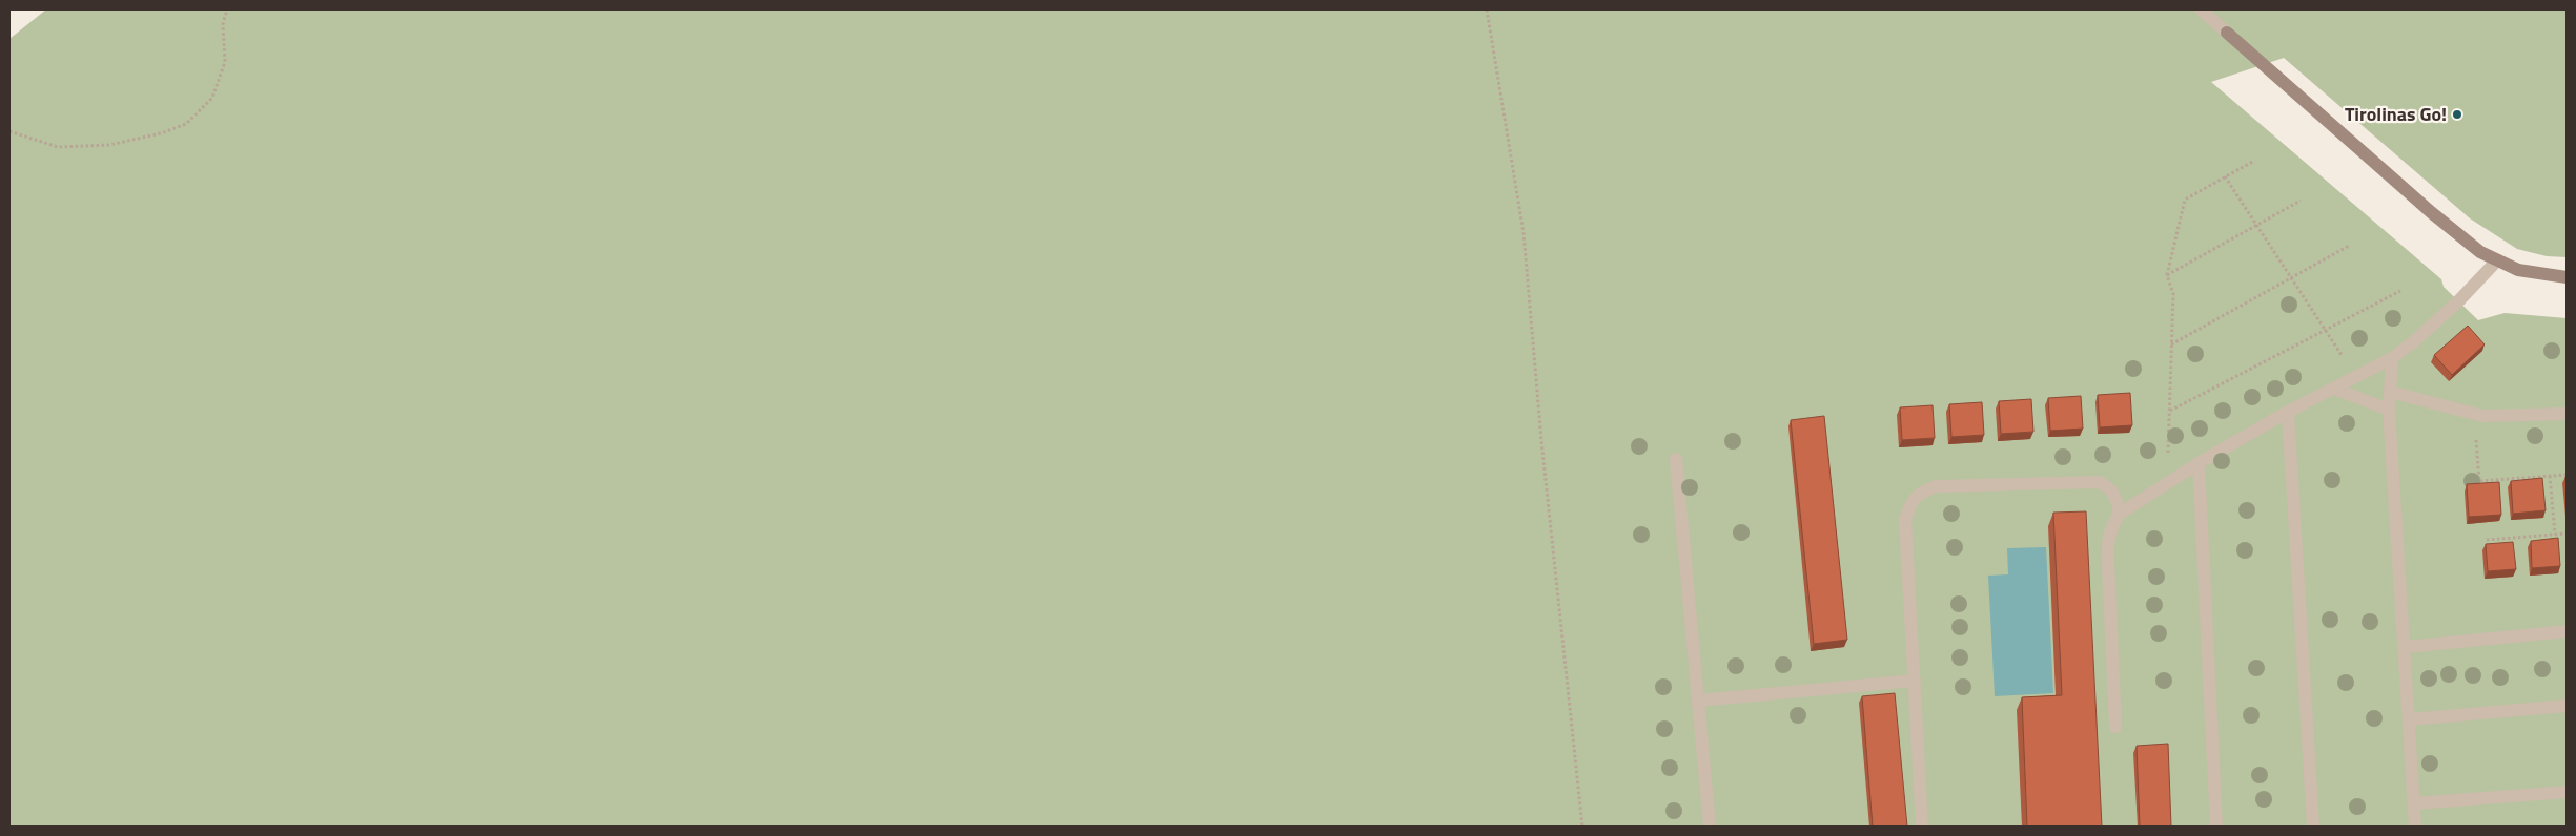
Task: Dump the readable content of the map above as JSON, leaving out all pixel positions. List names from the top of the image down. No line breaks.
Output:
{"places":["Tirolinas Go!"]}
